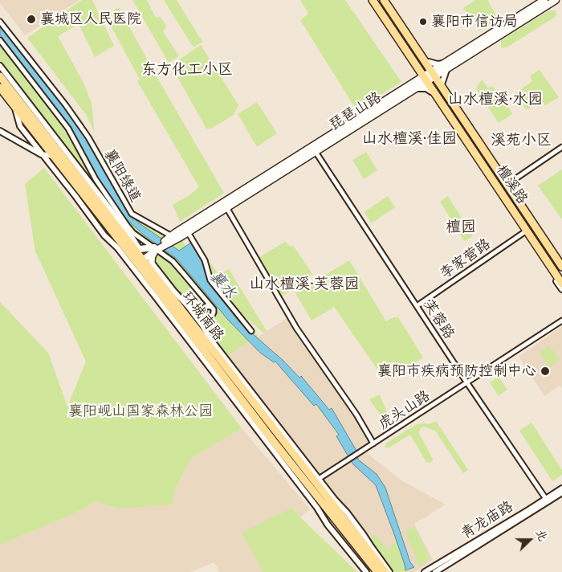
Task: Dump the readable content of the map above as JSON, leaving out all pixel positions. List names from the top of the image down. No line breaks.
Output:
{"streets":{"main road":["琵琶山路","檀溪路","环城南路"],"street":["襄阳绿道","李家营路","芙蓉路","虎头山路","青龙庙路"]},"crossings":[["琵琶山路","襄阳绿道"],["琵琶山路","檀溪路"],["琵琶山路","芙蓉路"],["檀溪路","李家营路"],["李家营路","芙蓉路"],["环城南路","虎头山路"],["芙蓉路","虎头山路"],["芙蓉路","青龙庙路"]],"districts":["东方化工小区","山水檀溪·水园","山水檀溪·佳园","溪苑小区","檀园","山水檀溪·芙蓉园"],"water":["襄水"],"parks":["襄阳岘山国家森林公园"],"places":["襄城区人民医院","襄阳市信访局","襄阳市疾病预防控制中心"],"north":"right"}
